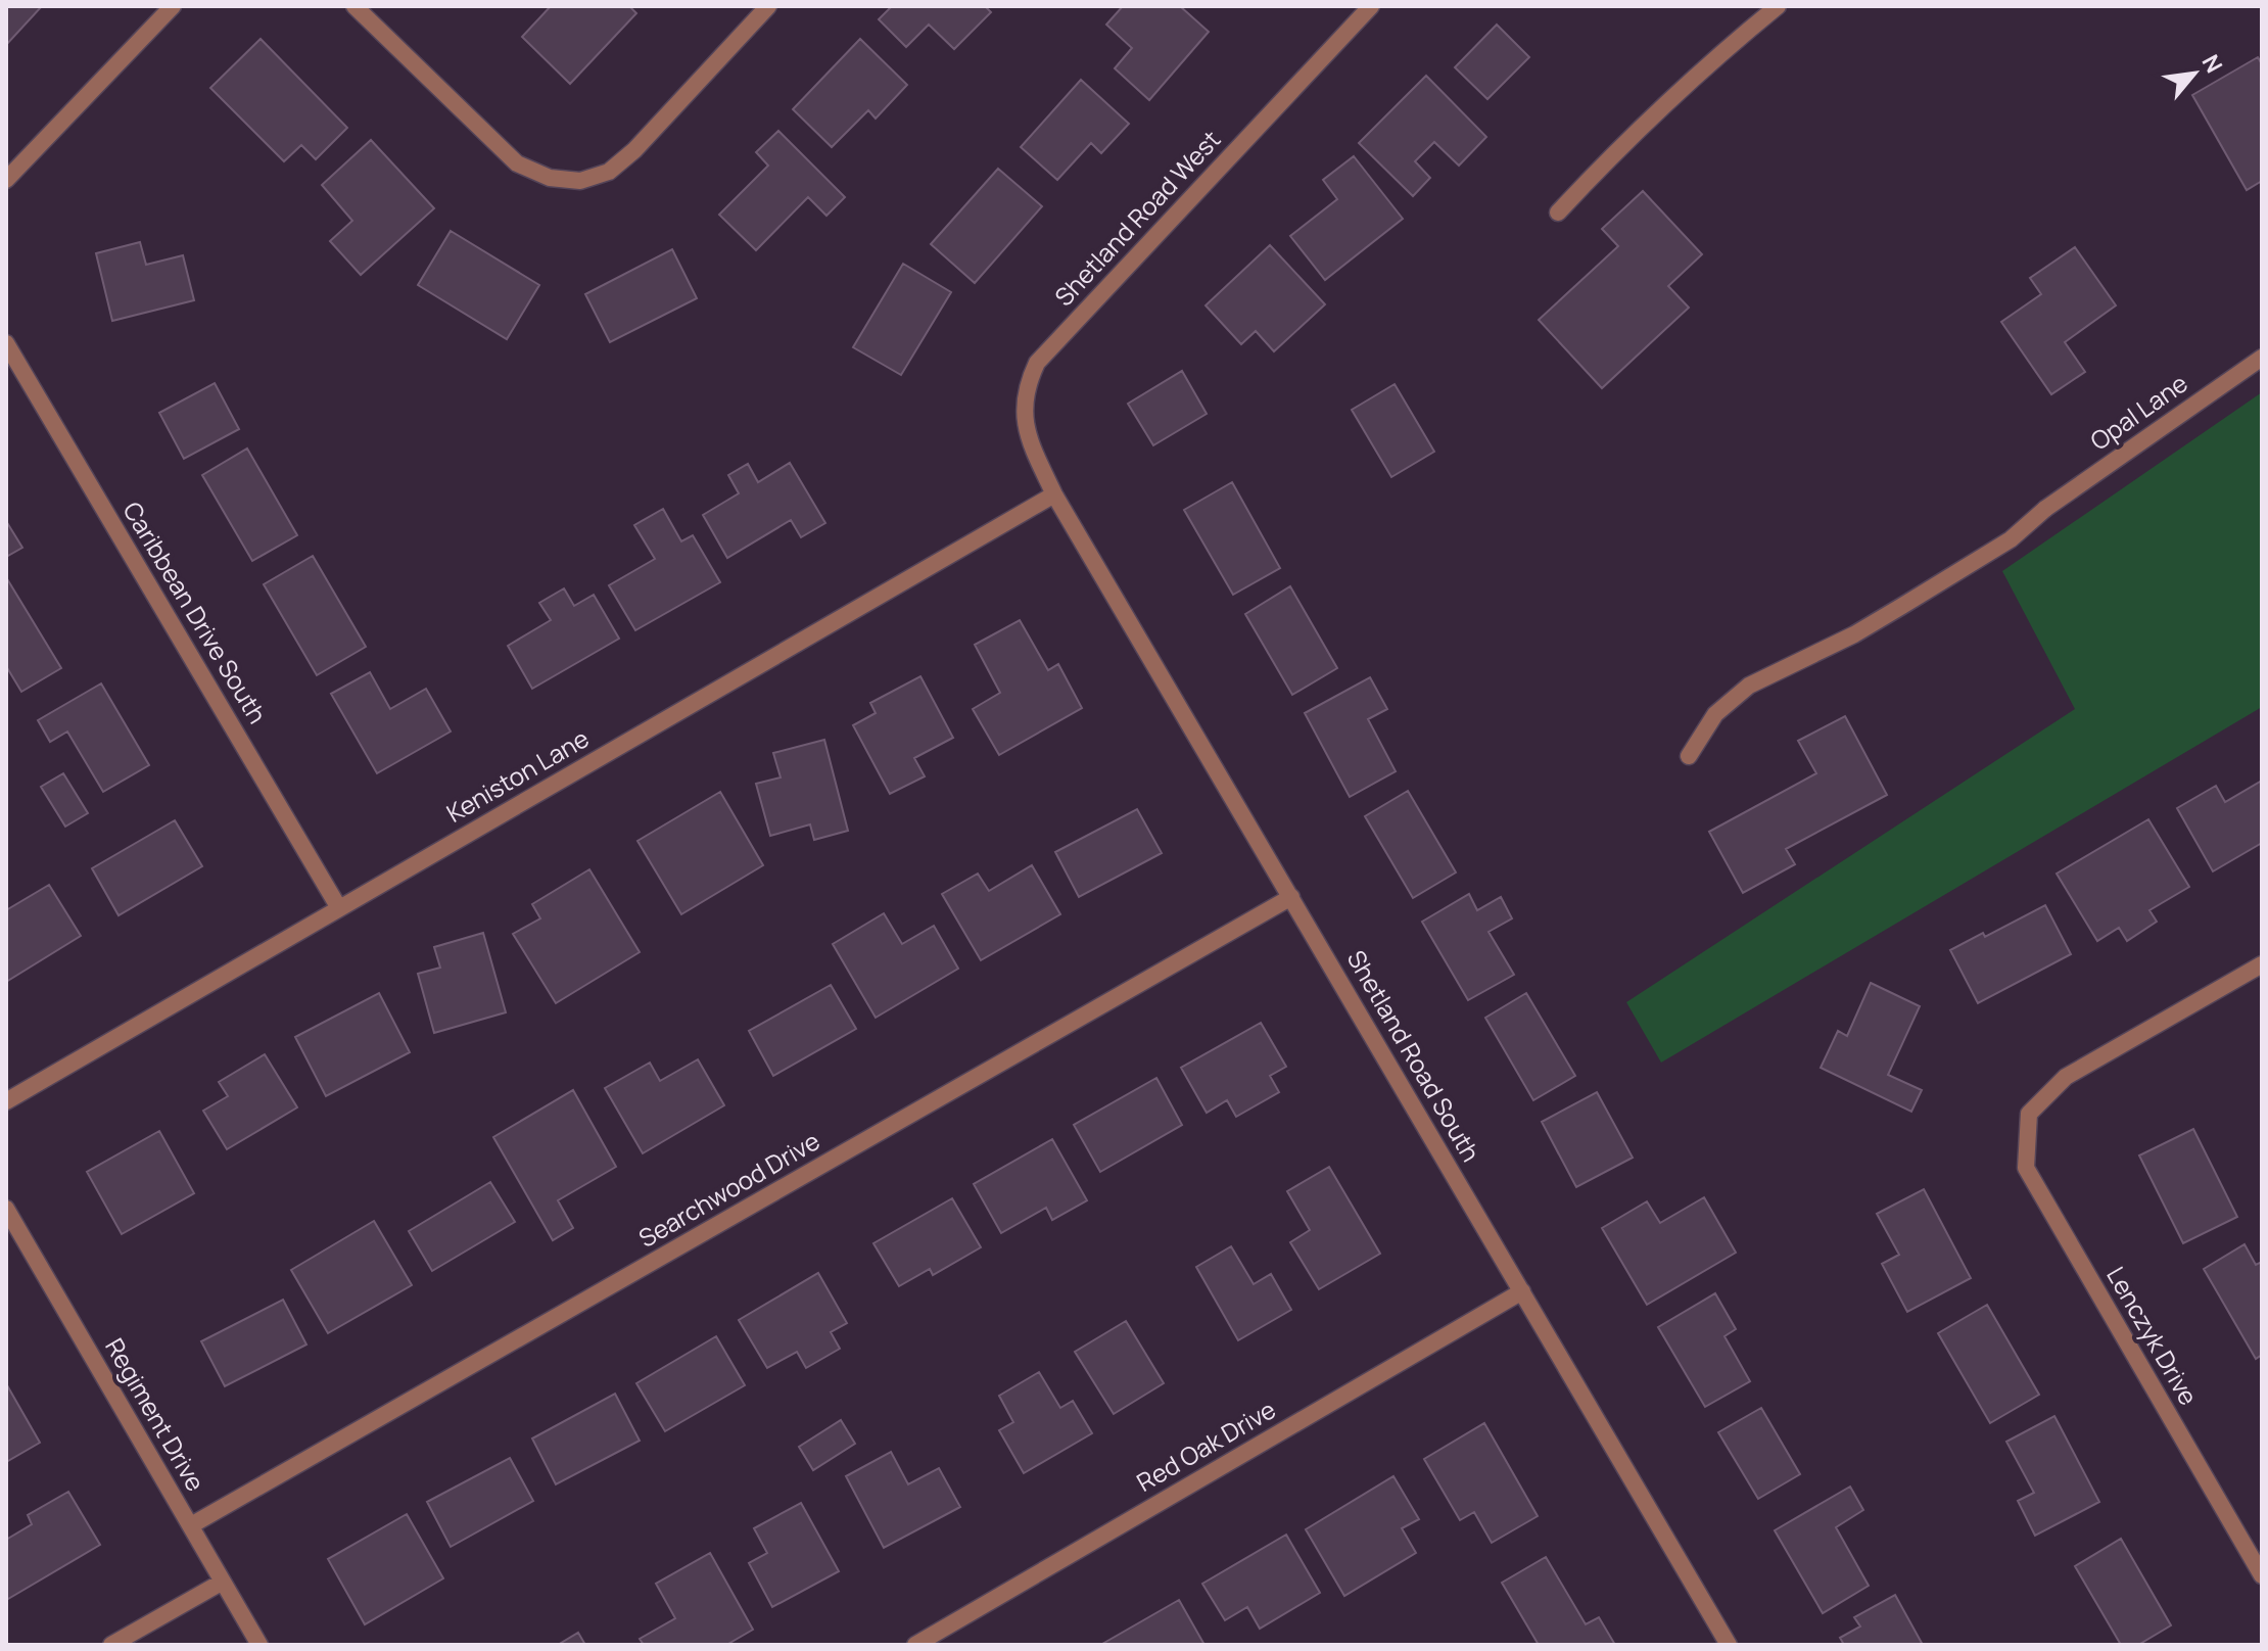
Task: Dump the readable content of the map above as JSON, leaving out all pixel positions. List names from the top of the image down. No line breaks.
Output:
{"streets":{"street":["Shetland Road West","Opal Lane","Caribbean Drive South","Keniston Lane","Shetland Road South","Searchwood Drive","Lenczyk Drive","Regiment Drive","Red Oak Drive"]},"crossings":[["Shetland Road West","Keniston Lane"],["Shetland Road West","Shetland Road South"],["Caribbean Drive South","Keniston Lane"],["Keniston Lane","Shetland Road South"],["Shetland Road South","Searchwood Drive"],["Shetland Road South","Red Oak Drive"],["Searchwood Drive","Regiment Drive"]],"north":"top right"}
